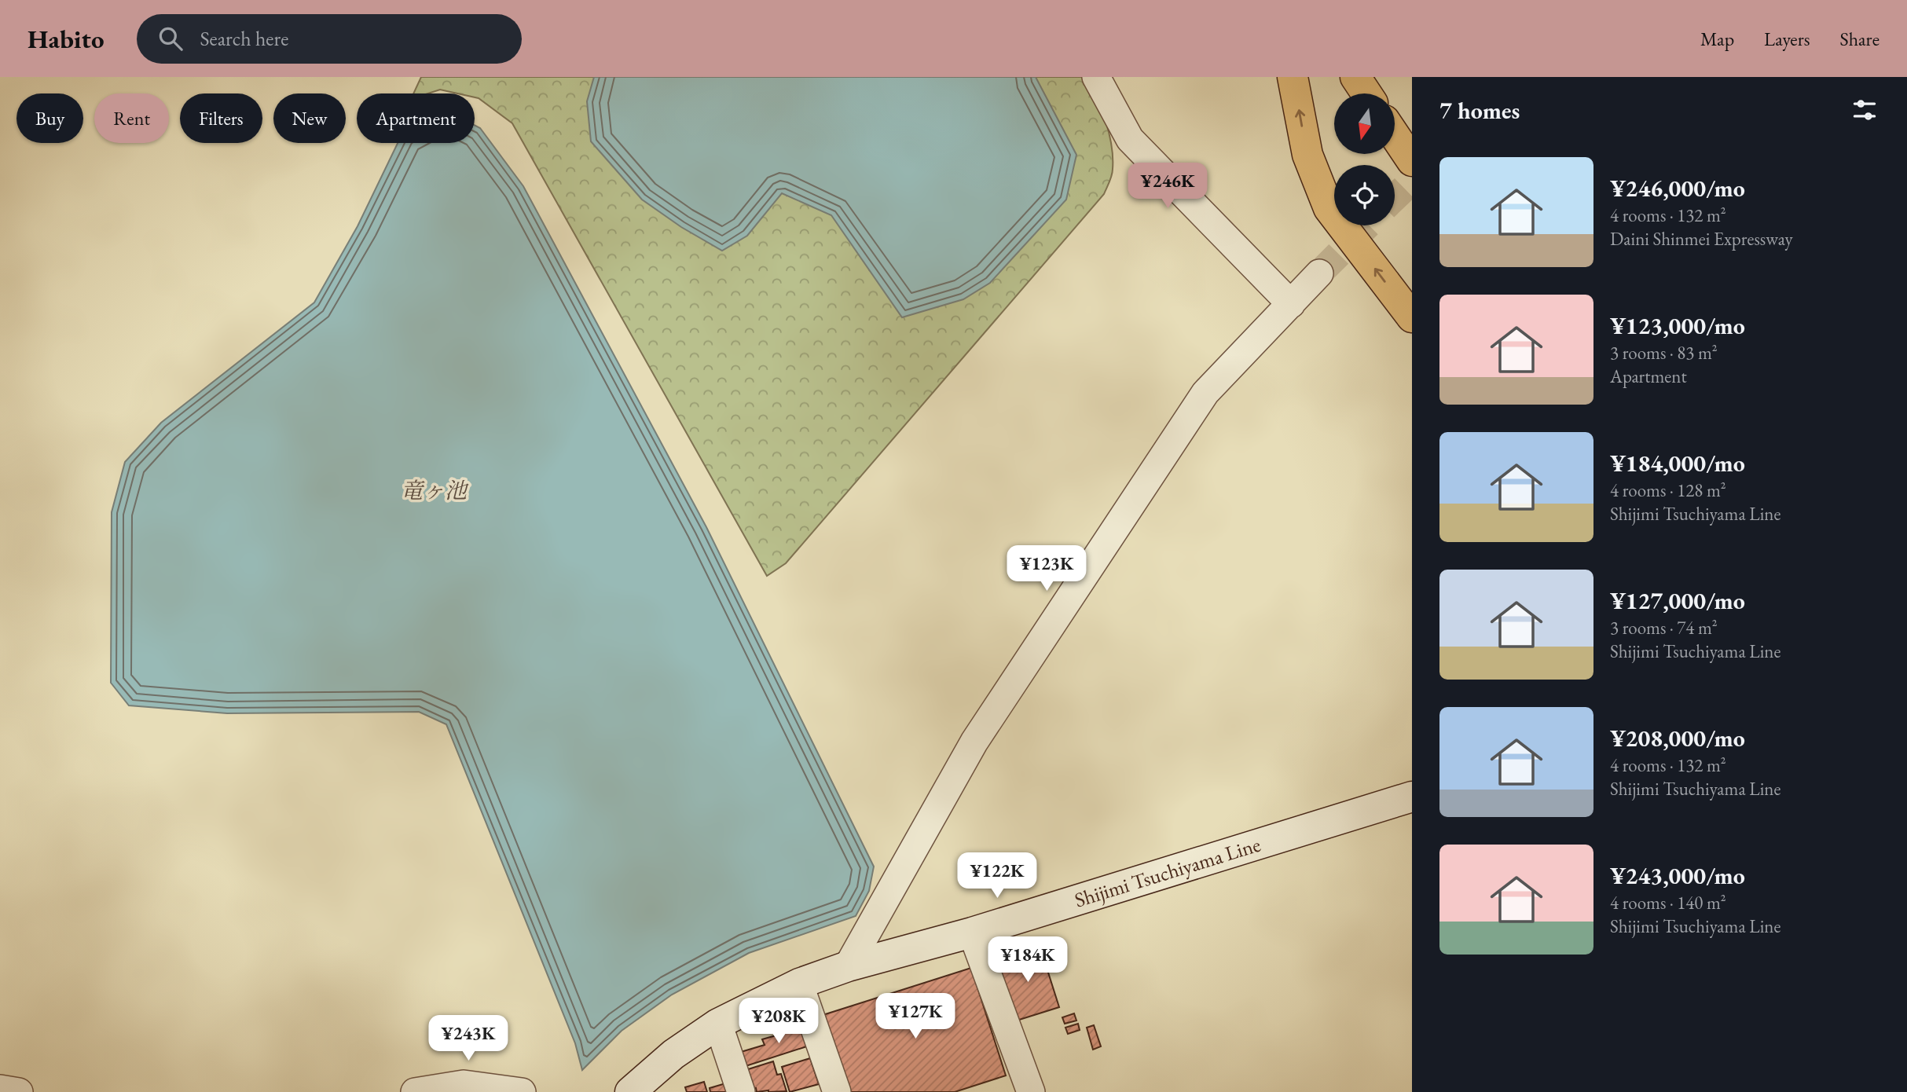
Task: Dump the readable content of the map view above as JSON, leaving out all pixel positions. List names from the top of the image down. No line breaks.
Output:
{"streets":{"main road":["Shijimi Tsuchiyama Line"]},"water":["竜ヶ池"],"north":"bottom","page":{"header":"Habito","search":"Search here","nav":["Map","Layers","Share"],"heading":"7 homes","chip":["Buy","Rent","Filters","New","Apartment"],"list":[{"name":"¥246,000/mo","note":"4 rooms · 132 m² · Daini Shinmei Expressway"},{"name":"¥123,000/mo","note":"3 rooms · 83 m² · Apartment"},{"name":"¥184,000/mo","note":"4 rooms · 128 m² · Shijimi Tsuchiyama Line"},{"name":"¥127,000/mo","note":"3 rooms · 74 m² · Shijimi Tsuchiyama Line"},{"name":"¥208,000/mo","note":"4 rooms · 132 m² · Shijimi Tsuchiyama Line"},{"name":"¥243,000/mo","note":"4 rooms · 140 m² · Shijimi Tsuchiyama Line"}],"price":["¥246K","¥123K","¥122K","¥184K","¥127K","¥208K","¥243K"]}}
